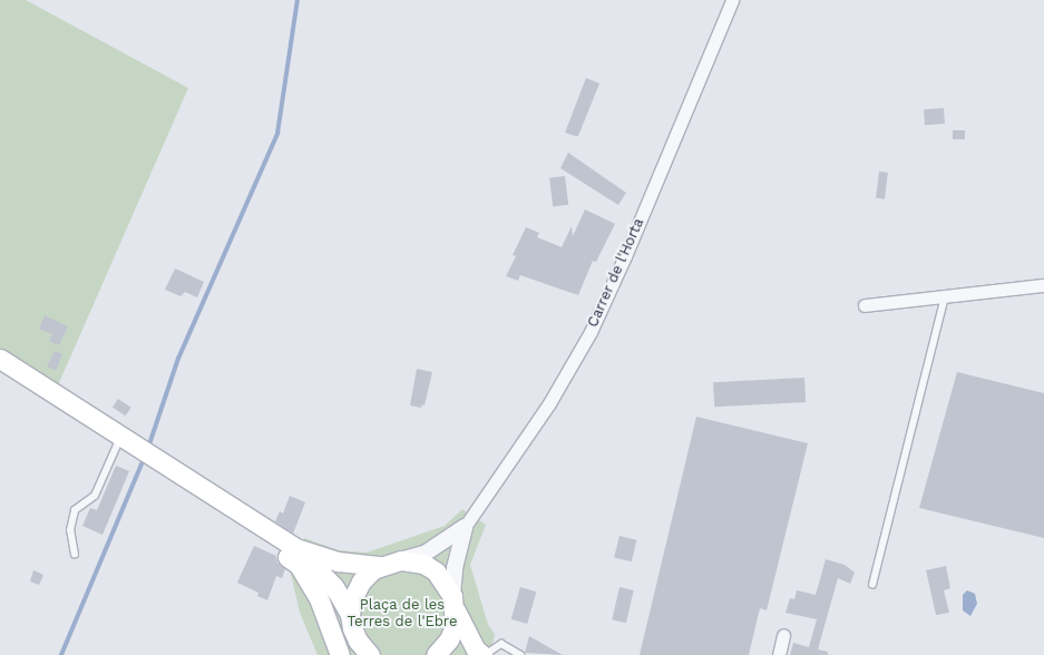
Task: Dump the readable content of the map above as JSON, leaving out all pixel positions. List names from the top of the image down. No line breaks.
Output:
{"streets":{"street":["Carrer de l'Horta"]},"parks":["Plaça de les Terres de l'Ebre"]}
